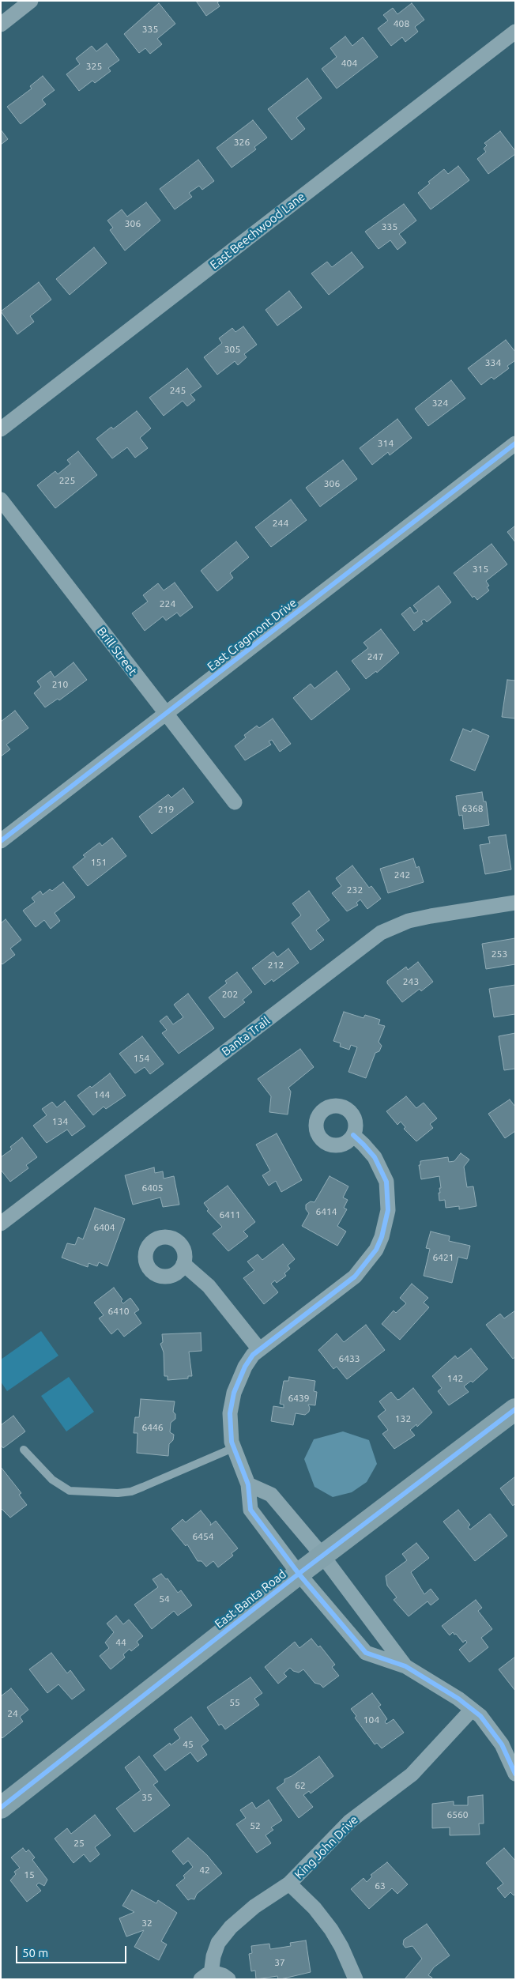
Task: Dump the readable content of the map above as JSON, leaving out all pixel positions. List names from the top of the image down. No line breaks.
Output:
{"streets":{"street":["East Beechwood Lane","East Cragmont Drive","Brill Street","Banta Trail","East Banta Road","King John Drive"]},"crossings":[["East Cragmont Drive","Brill Street"]],"house_numbers":["408","335","404","325","326","306","335","305","334","245","324","314","225","306","244","315","224","247","210","6368","219","151","242","232","253","212","243","202","154","144","134","6405","6414","6411","6404","6421","6410","6433","142","6439","132","6446","6454","54","44","55","24","104","45","62","35","6560","52","25","42","15","63","32","37"],"scale_bar":"50 m"}
